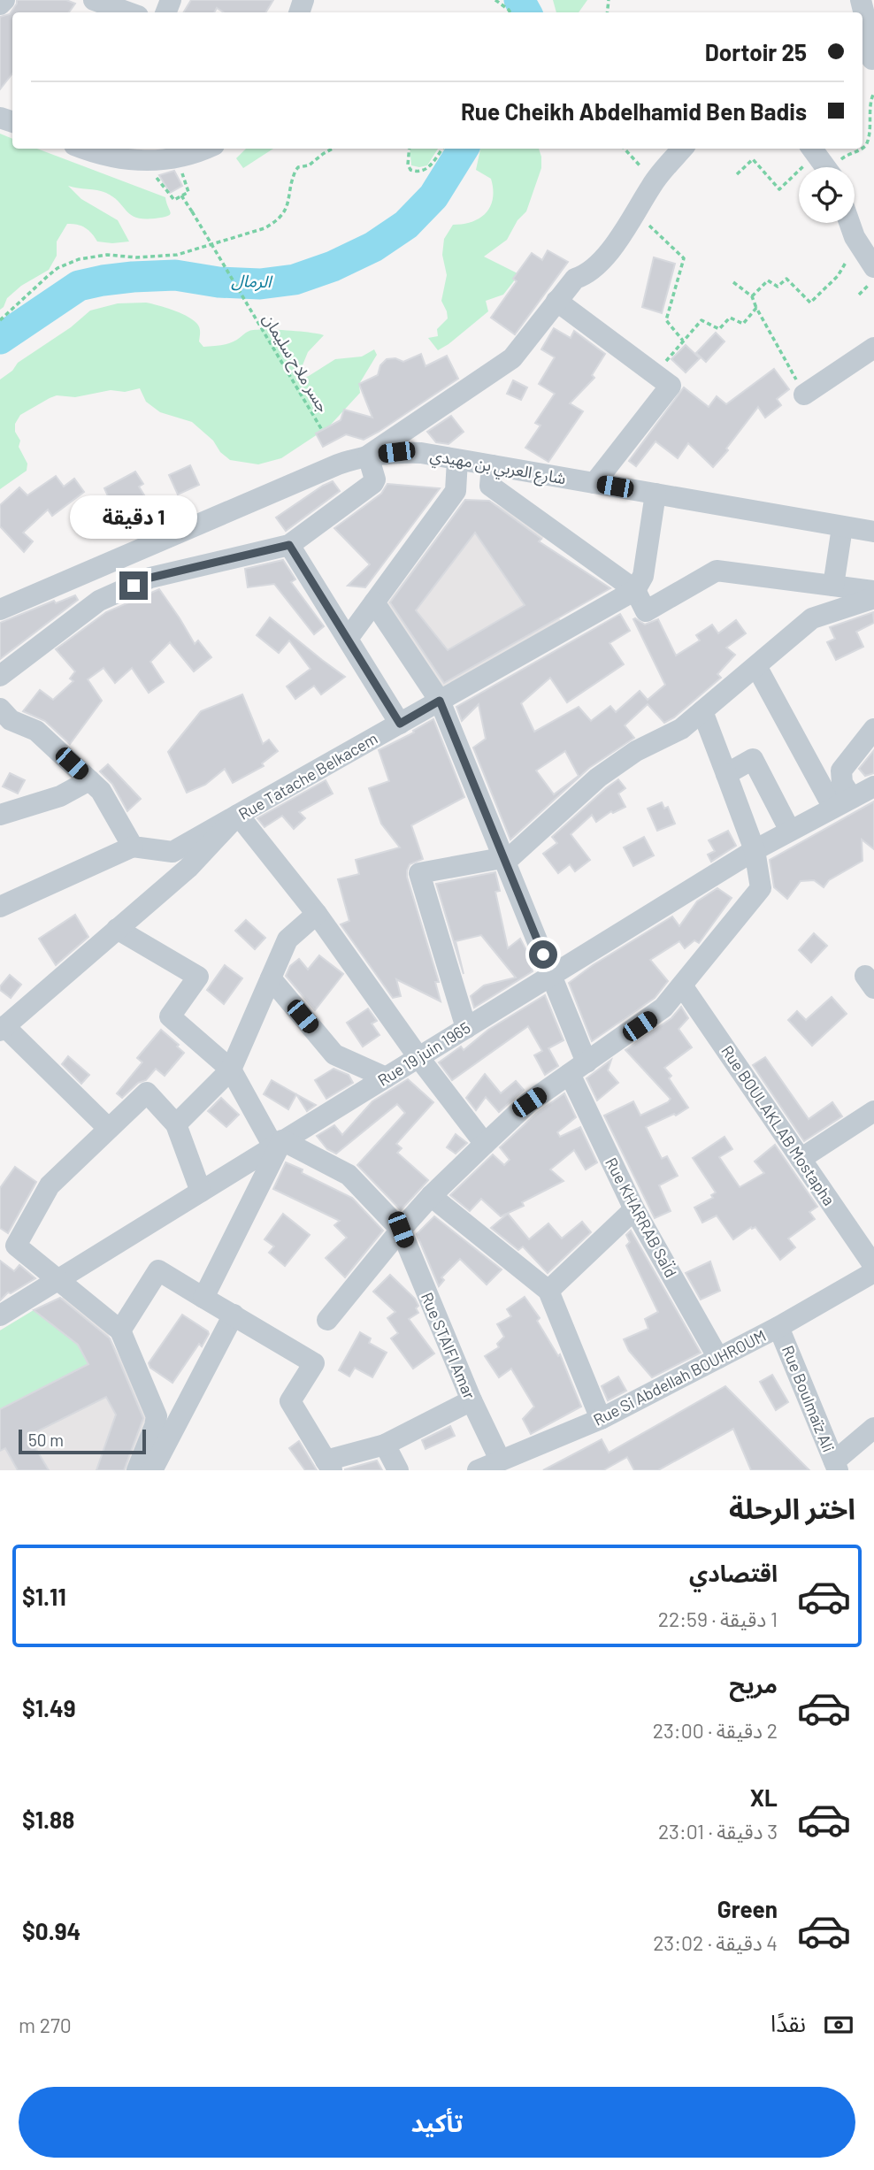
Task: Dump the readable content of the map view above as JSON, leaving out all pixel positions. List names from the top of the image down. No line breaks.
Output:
{"streets":{"street":["شارع العربي بن مهيدي","Rue Tatache Belkacem","Rue 19 juin 1965","Rue BOULAKLAB Mostapha","Rue KHARRAB SaÏd","Rue STAIFI Amar","Rue Si Abdellah BOUHROUM","Rue Boulmaïz Ali"],"path":["جسر ملاح سليمان"]},"crossings":[["Rue Tatache Belkacem","Rue KHARRAB SaÏd"],["Rue 19 juin 1965","Rue KHARRAB SaÏd"],["Rue KHARRAB SaÏd","Rue Si Abdellah BOUHROUM"],["Rue STAIFI Amar","Rue Si Abdellah BOUHROUM"],["Rue Si Abdellah BOUHROUM","Rue Boulmaïz Ali"]],"water":["الرمال"],"scale_bar":"50 m","page":{"banner":["Dortoir 25","Rue Cheikh Abdelhamid Ben Badis"],"bubble":"1 دقيقة","scale":"50 m","heading":"اختر الرحلة","list":[{"name":"اقتصادي","note":"1 دقيقة · 22:59","value":"$1.11"},{"name":"مريح","note":"2 دقيقة · 23:00","value":"$1.49"},{"name":"XL","note":"3 دقيقة · 23:01","value":"$1.88"},{"name":"Green","note":"4 دقيقة · 23:02","value":"$0.94"}],"pay":["نقدًا","270 m"],"buttons":"تأكيد"}}
